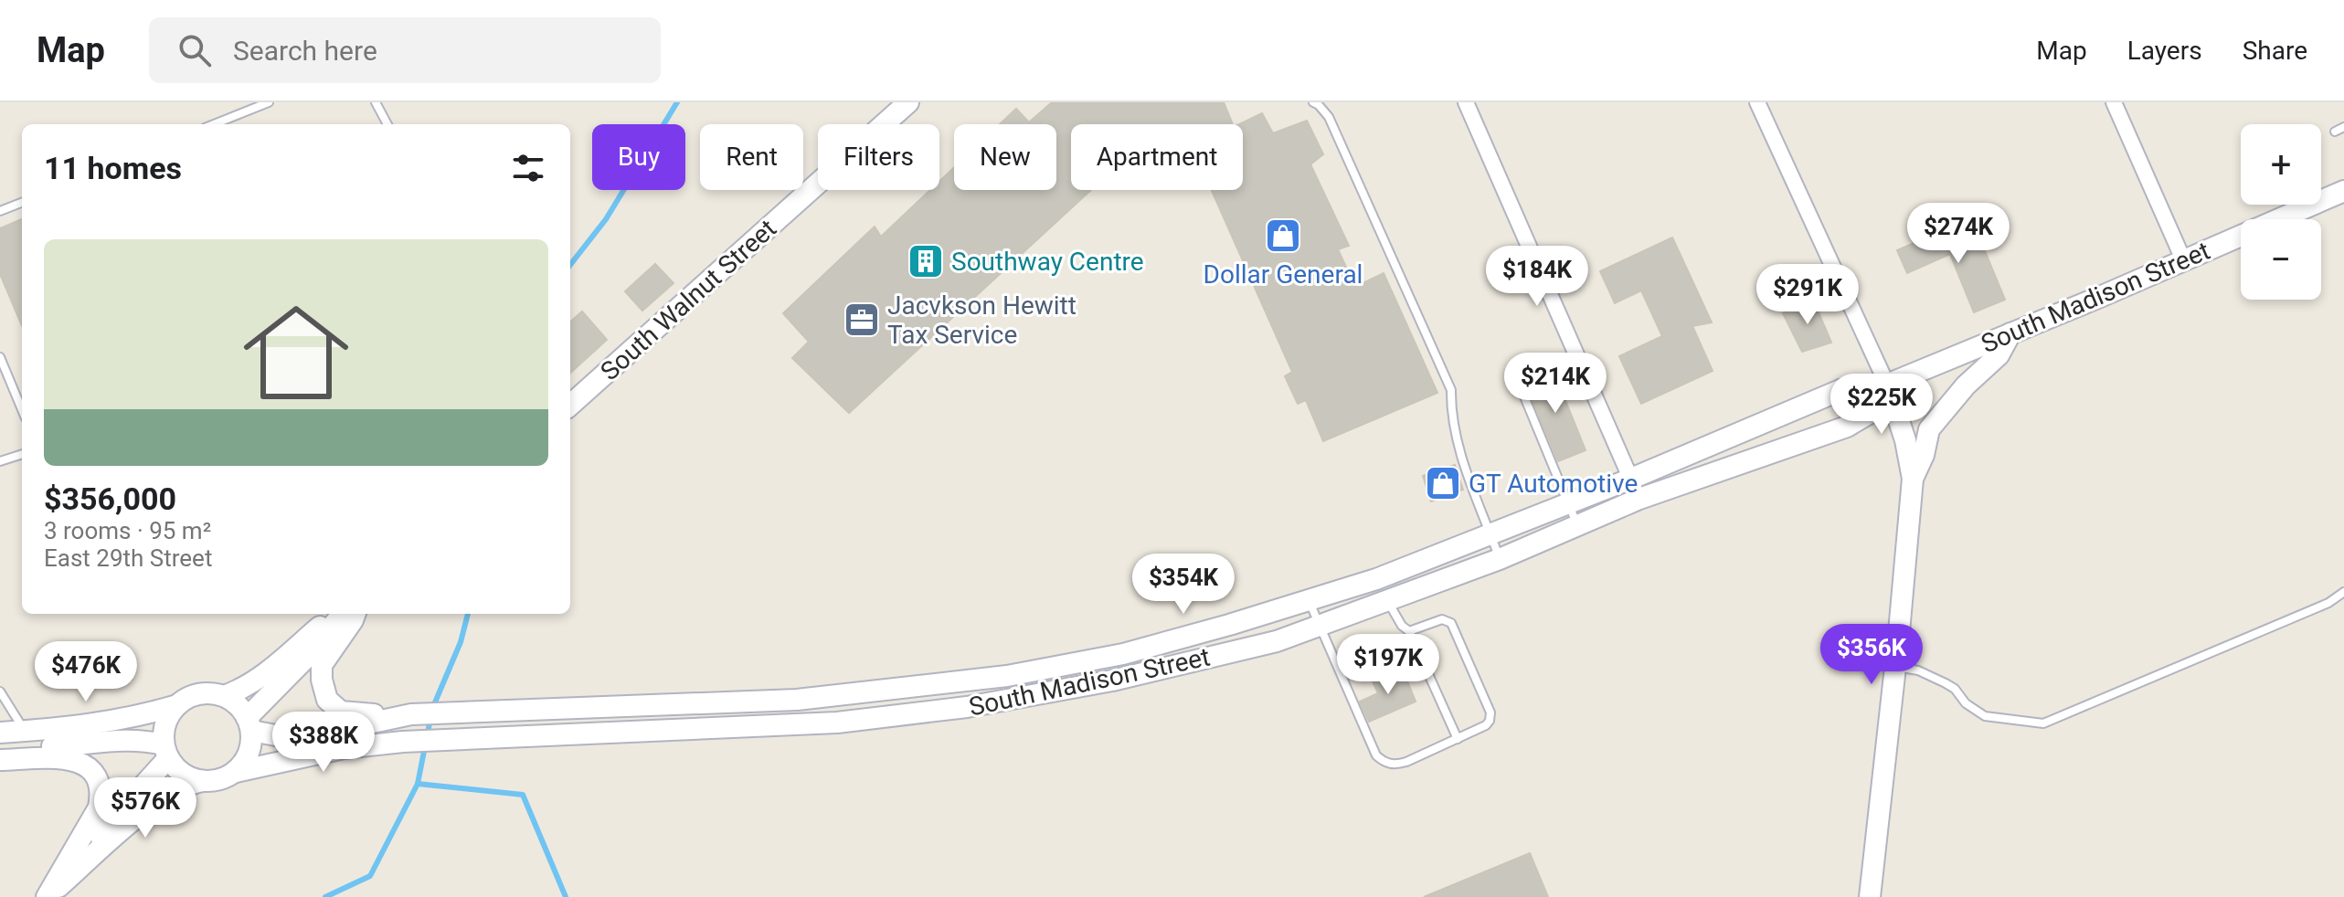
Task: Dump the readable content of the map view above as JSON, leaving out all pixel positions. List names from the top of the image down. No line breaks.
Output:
{"streets":{"main road":["South Madison Street","South Walnut Street"]},"places":{"shop":["Dollar General","GT Automotive"],"building":["Southway Centre"],"office":["Jacvkson Hewitt Tax Service"]},"page":{"header":"Map","search":"Search here","nav":["Map","Layers","Share"],"map_buttons":["+","−"],"chip":["Buy","Rent","Filters","New","Apartment"],"heading":"11 homes","price":["$274K","$184K","$291K","$214K","$225K","$354K","$356K","$197K","$476K","$388K","$576K"],"list":[{"name":"$356,000","note":"3 rooms · 95 m² · East 29th Street"}]}}
